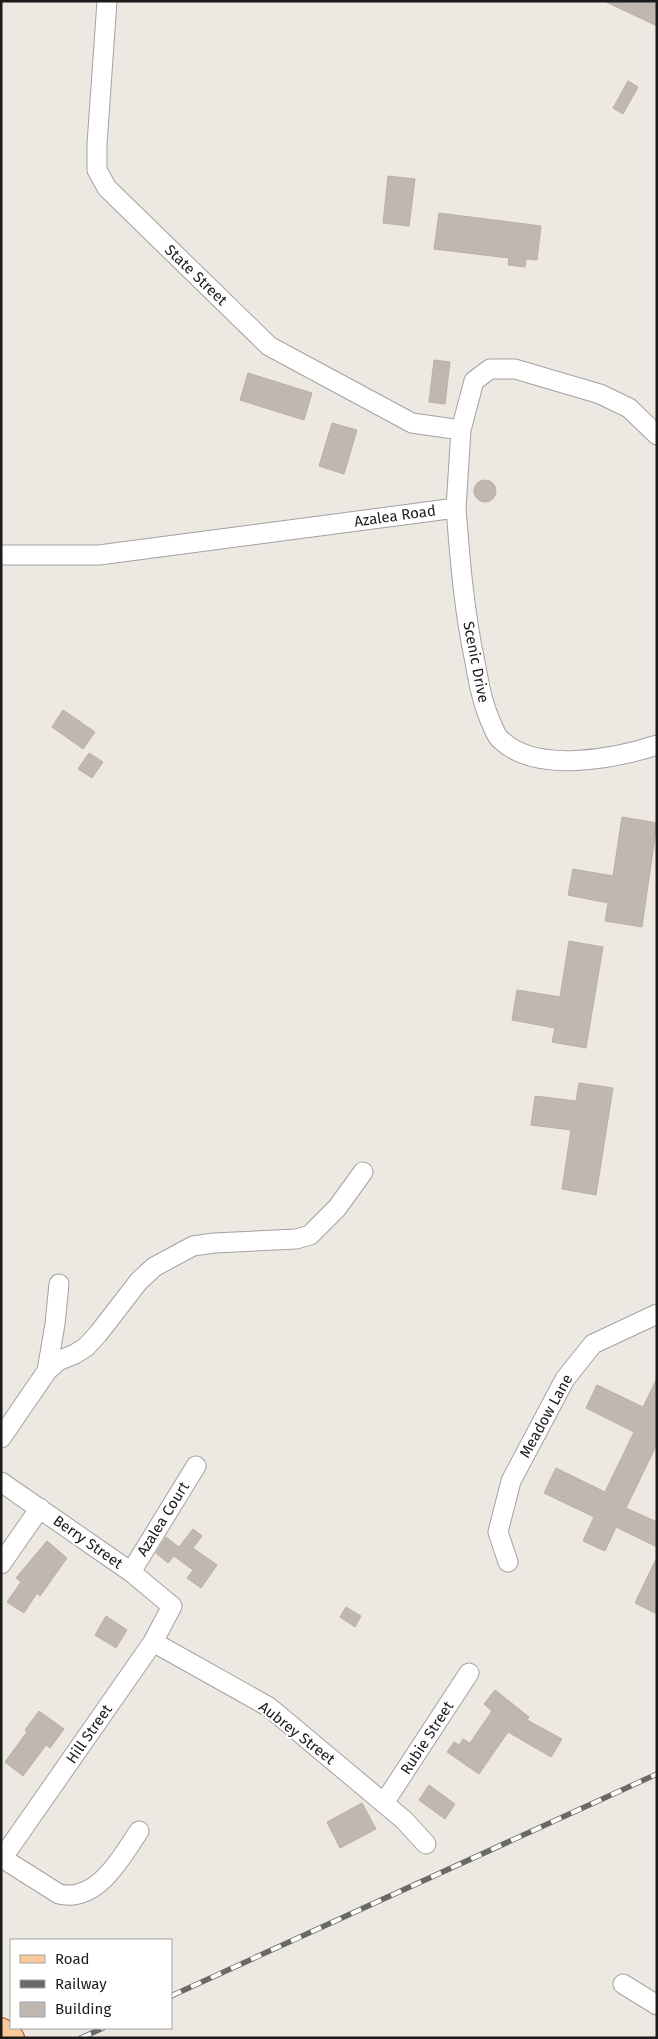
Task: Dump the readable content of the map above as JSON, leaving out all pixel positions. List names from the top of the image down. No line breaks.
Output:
{"streets":{"street":["State Street","Azalea Road","Scenic Drive","Meadow Lane","Azalea Court","Berry Street","Aubrey Street","Hill Street","Rubie Street"]},"crossings":[["State Street","Azalea Road"],["Azalea Road","Scenic Drive"],["Azalea Court","Berry Street"],["Berry Street","Hill Street"],["Aubrey Street","Hill Street"],["Aubrey Street","Rubie Street"]],"legend":["Road","Railway","Building"]}
